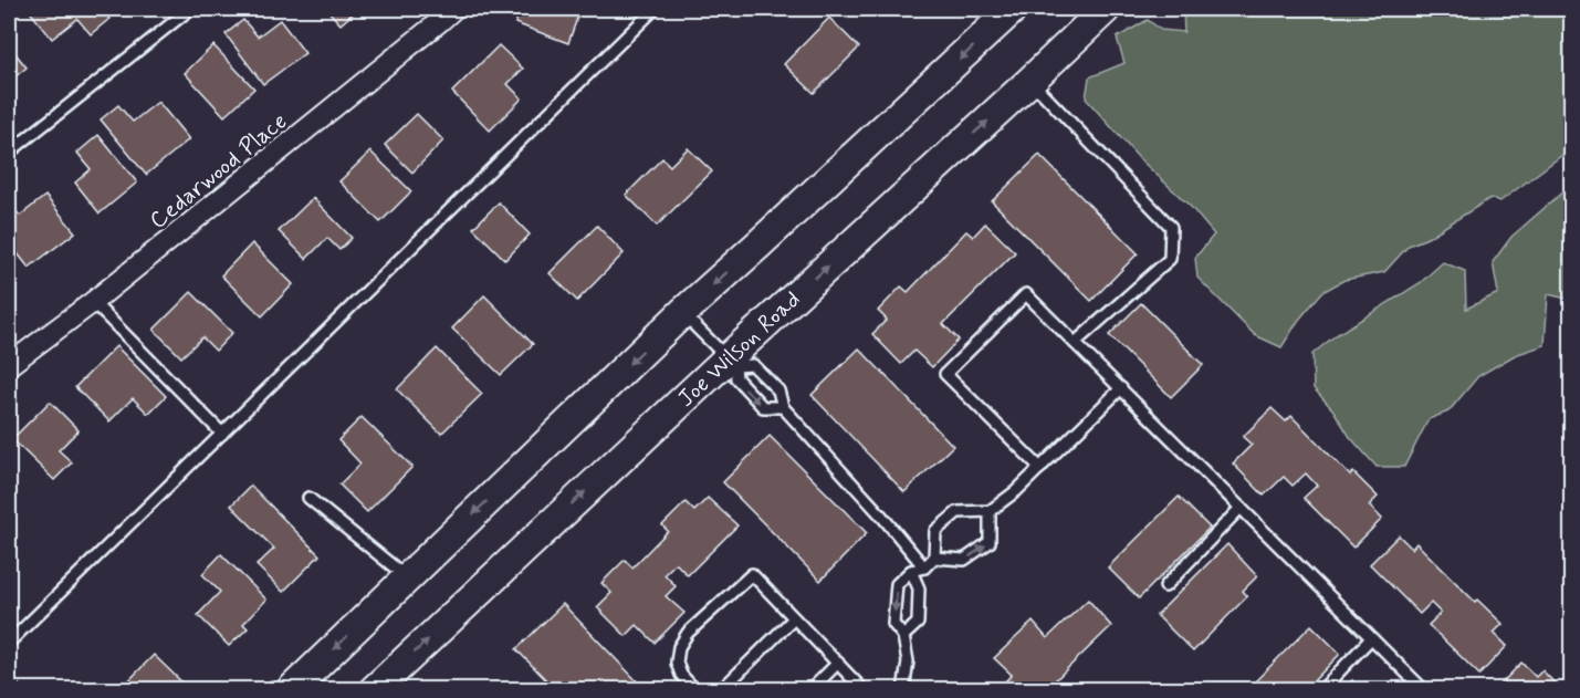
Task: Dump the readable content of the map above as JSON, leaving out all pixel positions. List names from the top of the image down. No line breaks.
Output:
{"streets":{"main road":["Joe Wilson Road"],"street":["Cedarwood Place"]}}
